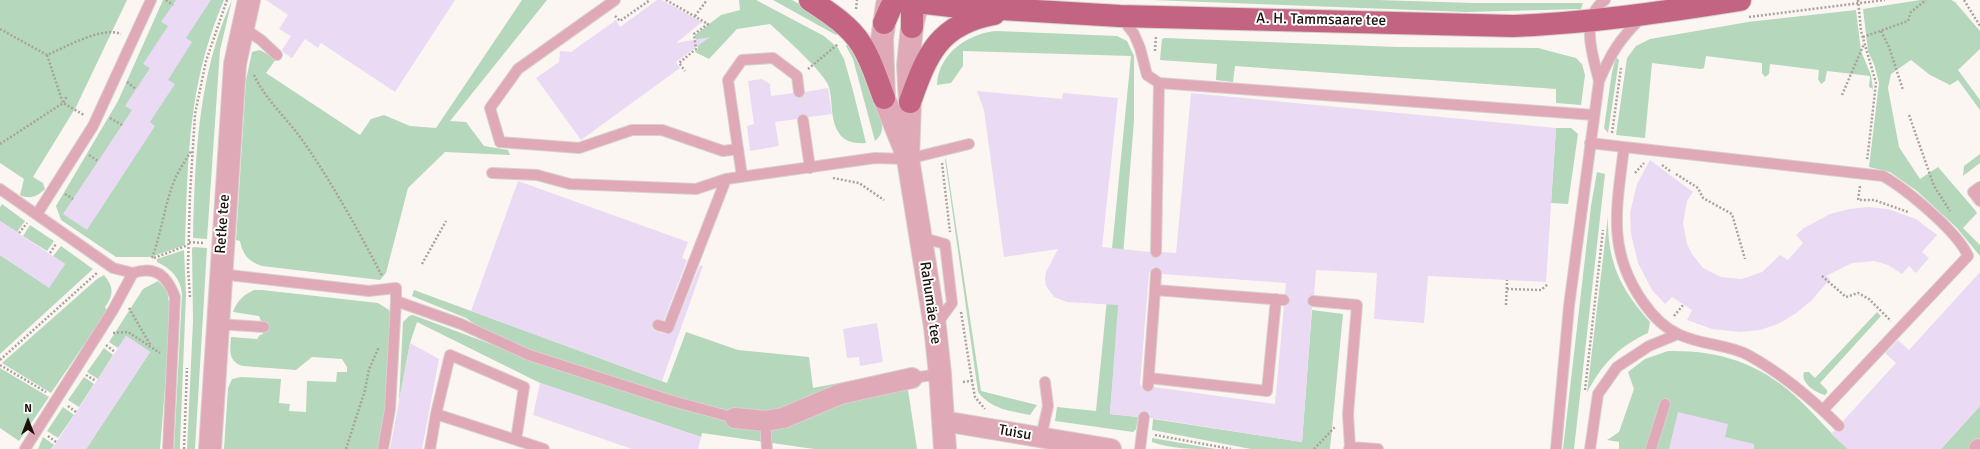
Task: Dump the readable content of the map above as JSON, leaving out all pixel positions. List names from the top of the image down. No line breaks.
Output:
{"streets":{"main road":["A. H. Tammsaare tee"],"street":["Retke tee","Rahumäe tee","Tuisu"]},"crossings":[["Rahumäe tee","Tuisu"]],"north":"top"}
